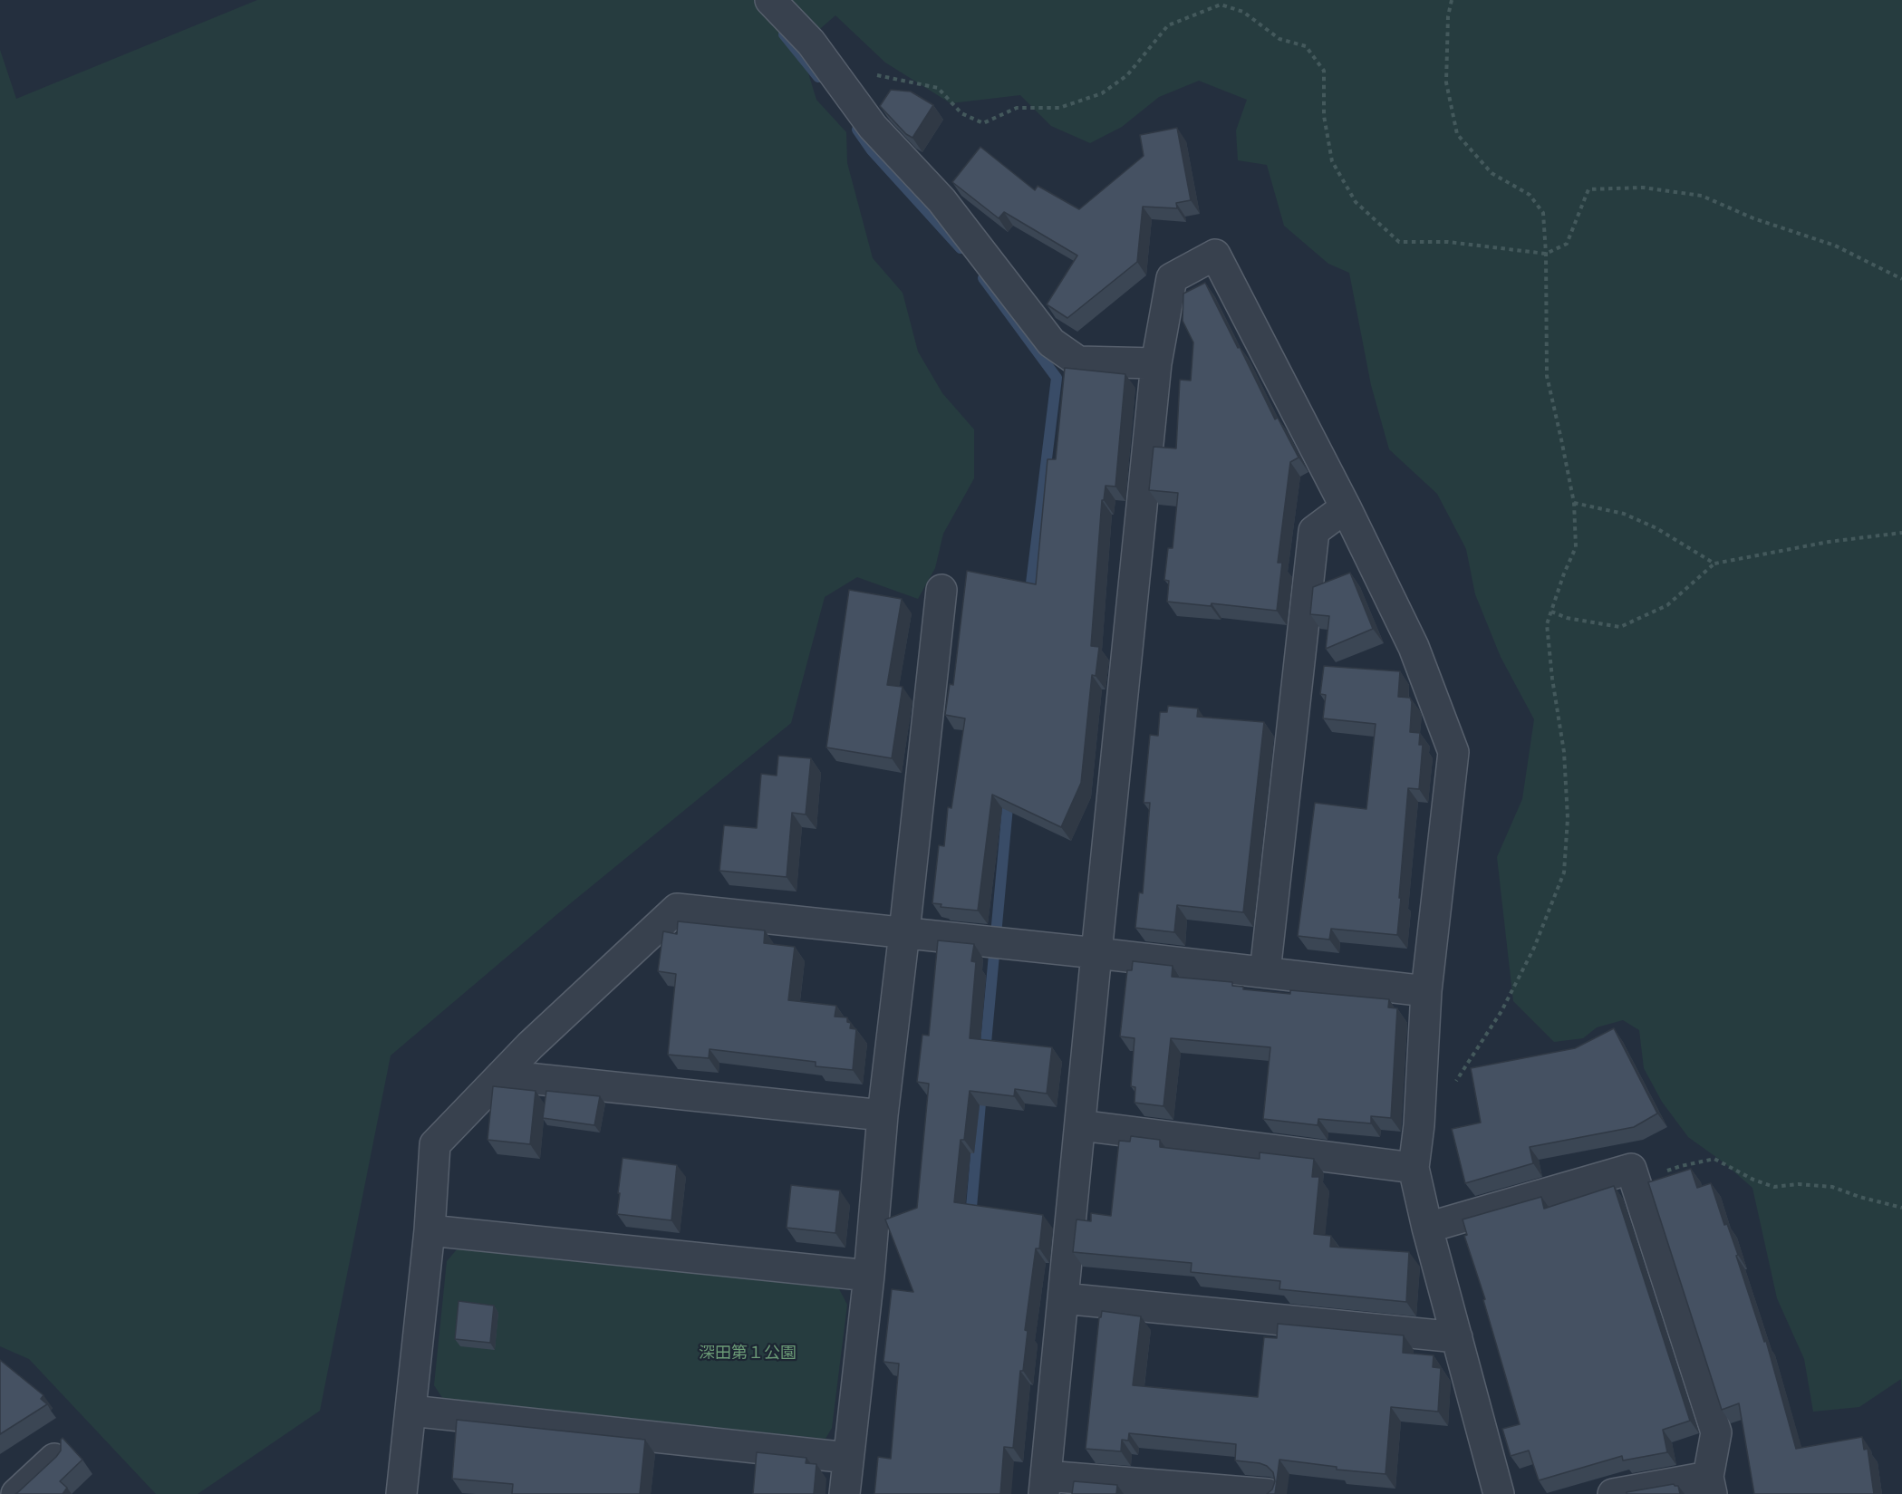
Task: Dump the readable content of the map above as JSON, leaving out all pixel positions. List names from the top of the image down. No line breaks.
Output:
{"parks":["深田第１公園"]}
